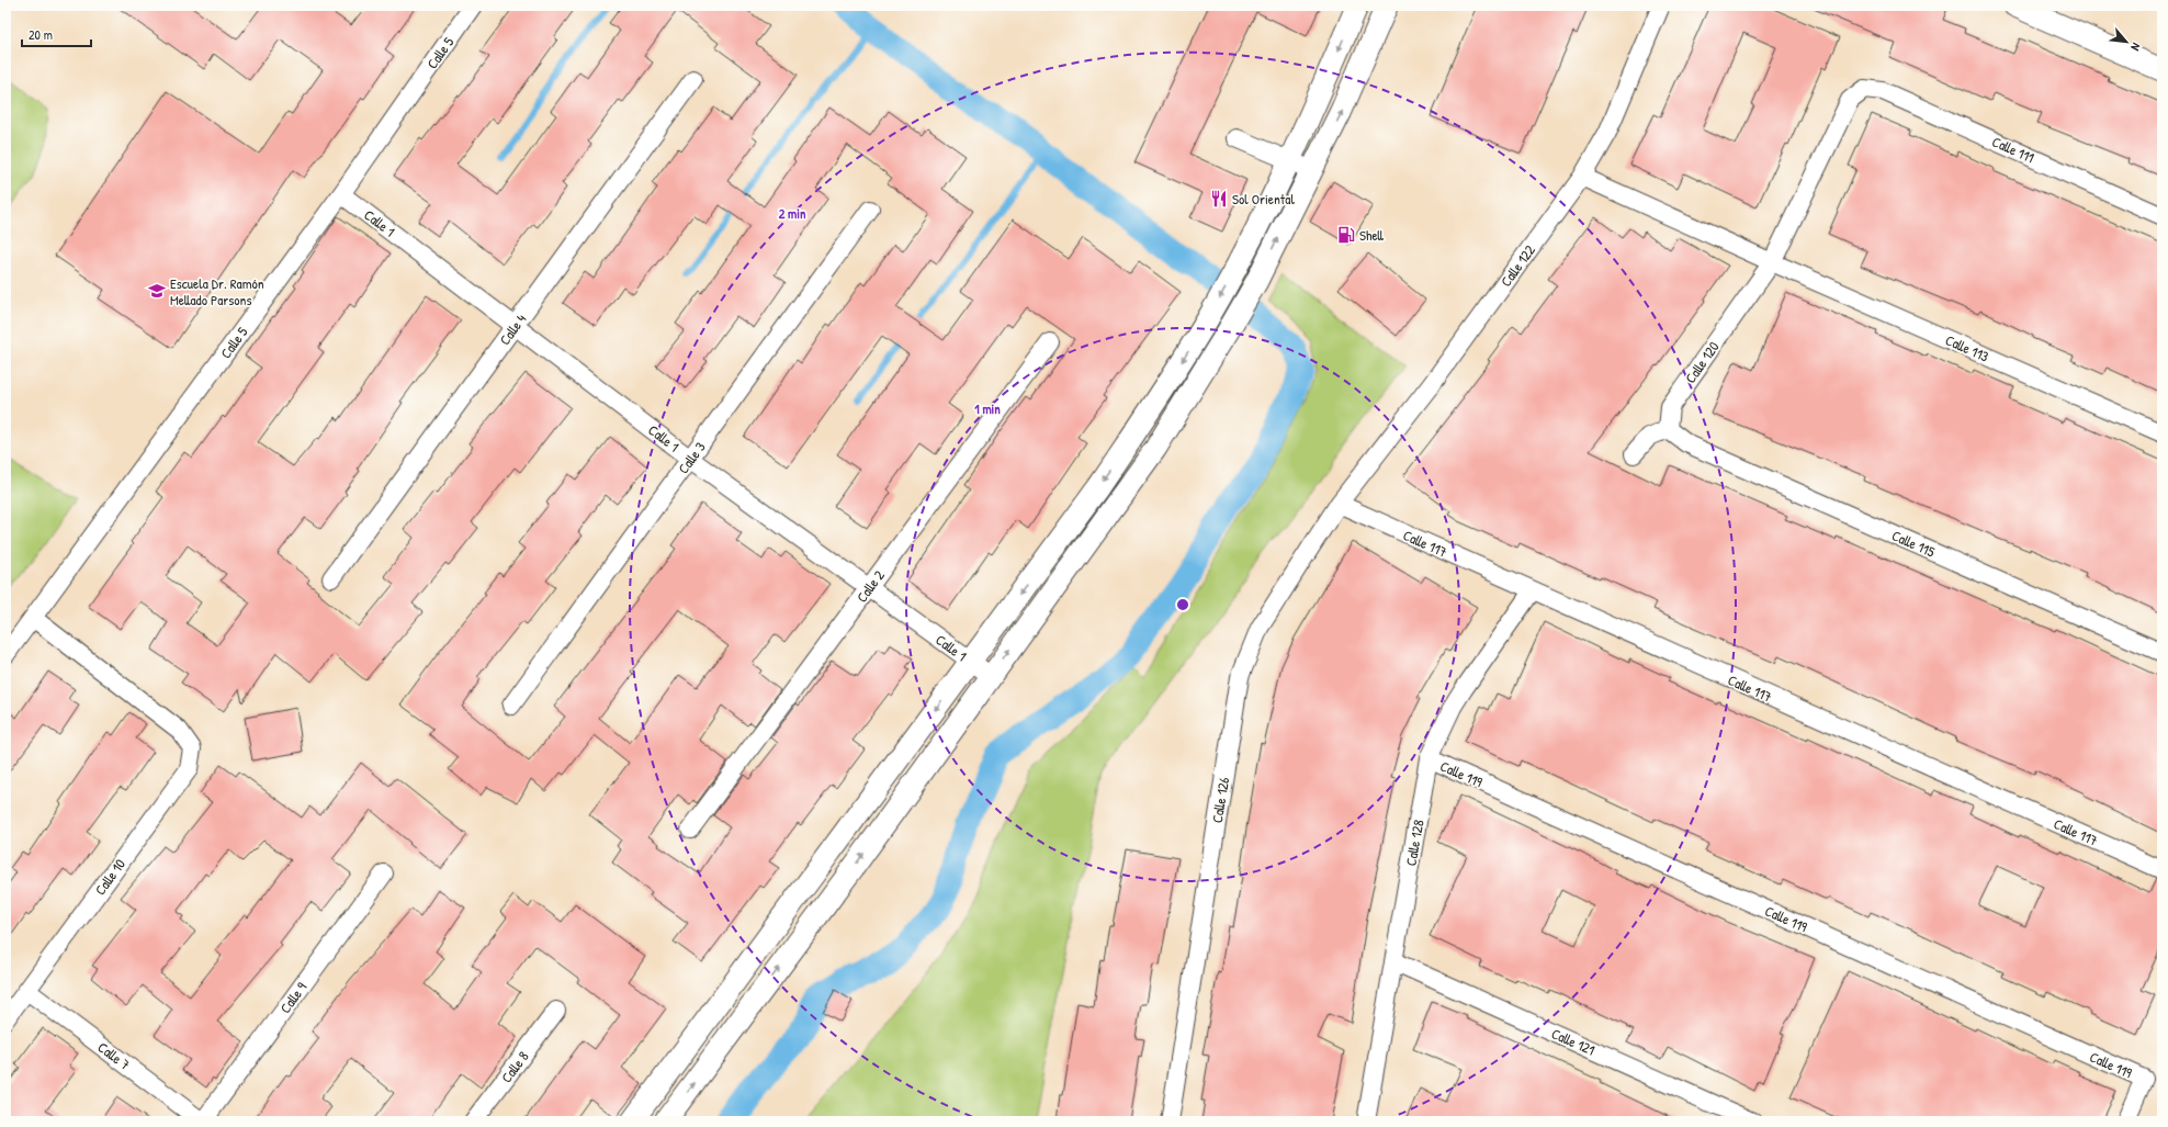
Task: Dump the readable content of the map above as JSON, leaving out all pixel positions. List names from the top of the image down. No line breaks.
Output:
{"streets":{"street":["Calle 5","Calle 111","Calle 1","Calle 122","Calle 4","Calle 113","Calle 120","Calle 3","Calle 117","Calle 115","Calle 2","Calle 119","Calle 126","Calle 128","Calle 10","Calle 9","Calle 121","Calle 7","Calle 8"]},"crossings":[["Calle 5","Calle 1"],["Calle 5","Calle 10"],["Calle 111","Calle 120"],["Calle 1","Calle 4"],["Calle 1","Calle 3"],["Calle 1","Calle 2"],["Calle 122","Calle 113"],["Calle 122","Calle 117"],["Calle 122","Calle 126"],["Calle 113","Calle 120"],["Calle 120","Calle 115"],["Calle 117","Calle 126"],["Calle 117","Calle 128"],["Calle 119","Calle 128"],["Calle 128","Calle 121"],["Calle 10","Calle 7"],["Calle 9","Calle 7"]],"places":{"restaurant":["Sol Oriental"],"fuel station":["Shell"],"school or university":["Escuela Dr. Ramón Mellado Parsons"]},"scale_bar":"20 m","north":"bottom right","rings":["2 min","1 min"]}
